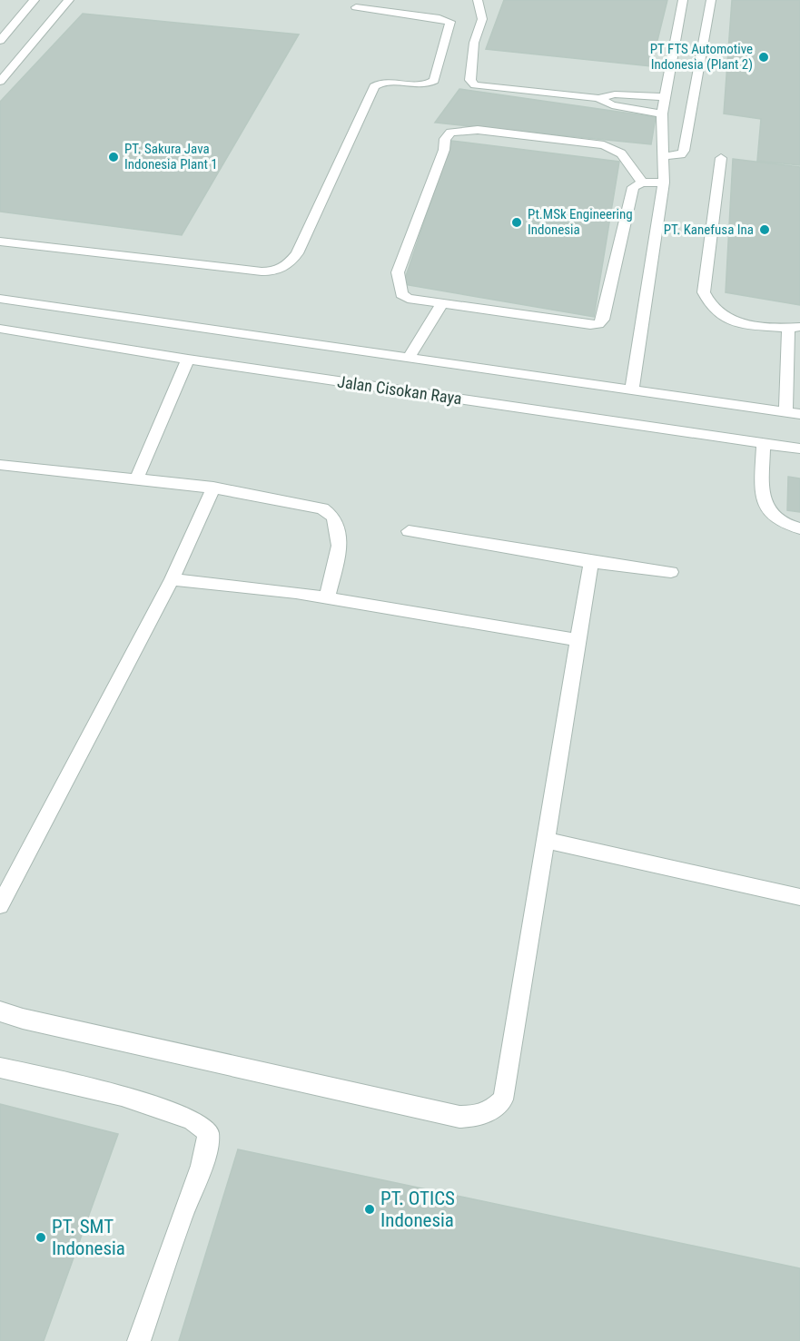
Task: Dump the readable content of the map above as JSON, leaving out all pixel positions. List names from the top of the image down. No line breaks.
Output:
{"streets":{"street":["Jalan Cisokan Raya"]},"places":["PT FTS Automotive Indonesia (Plant 2)","PT. Sakura Java Indonesia Plant 1","Pt.MSk Engineering Indonesia","PT. Kanefusa Ina","PT. OTICS Indonesia","PT. SMT Indonesia"]}
